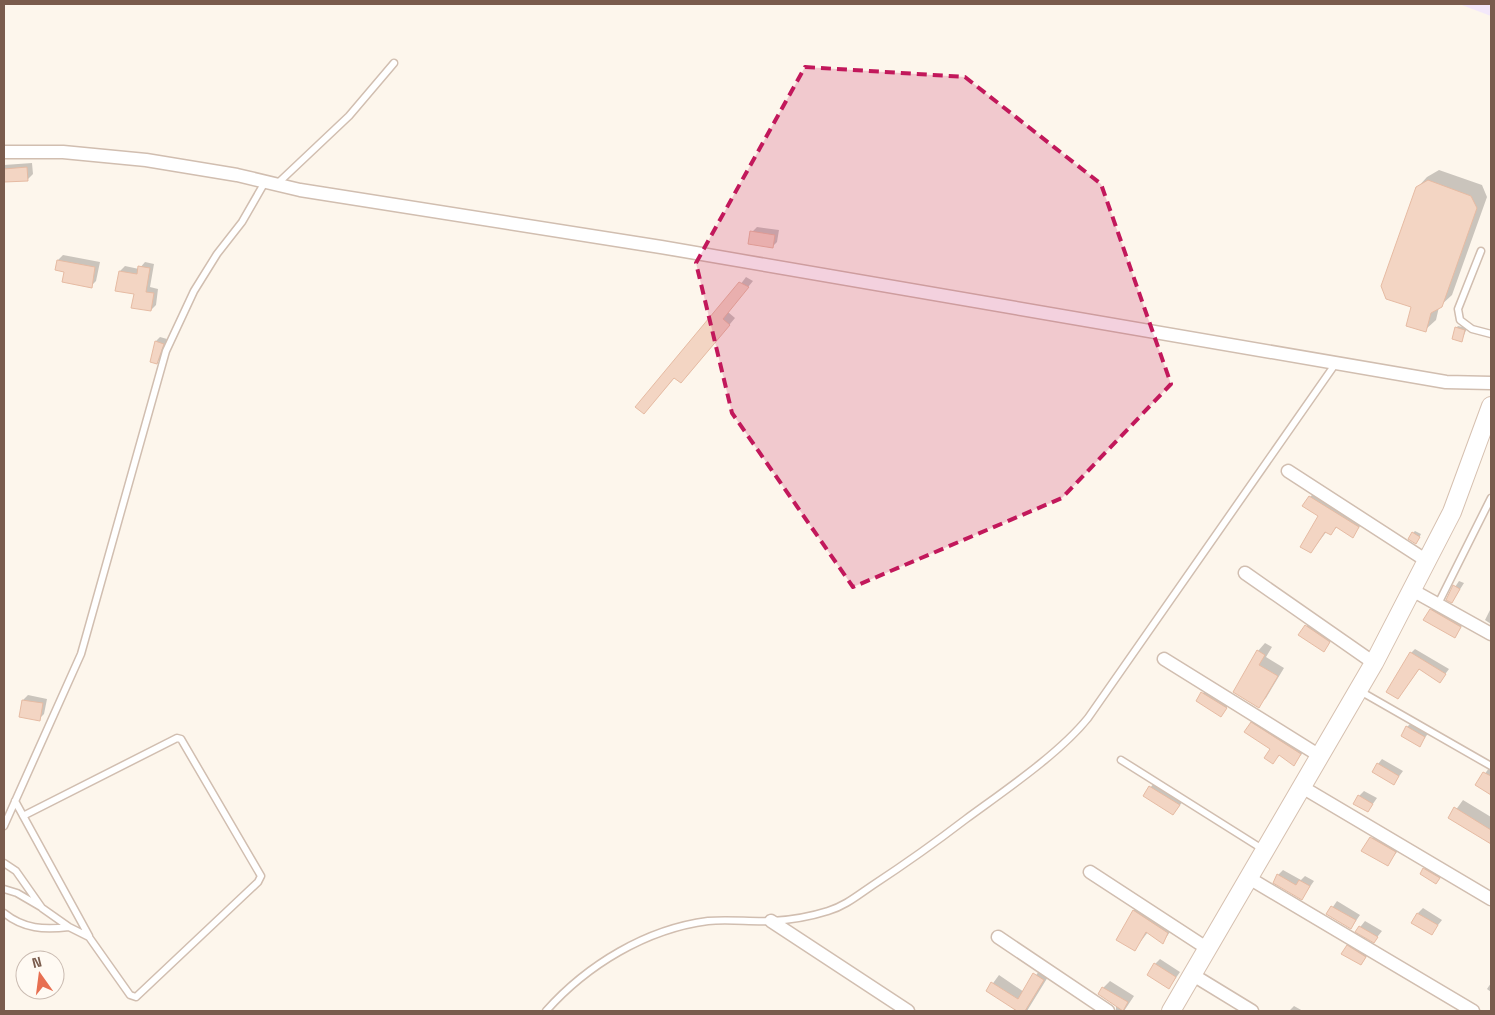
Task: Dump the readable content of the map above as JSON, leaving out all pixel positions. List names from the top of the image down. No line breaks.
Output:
{"north":"top"}
